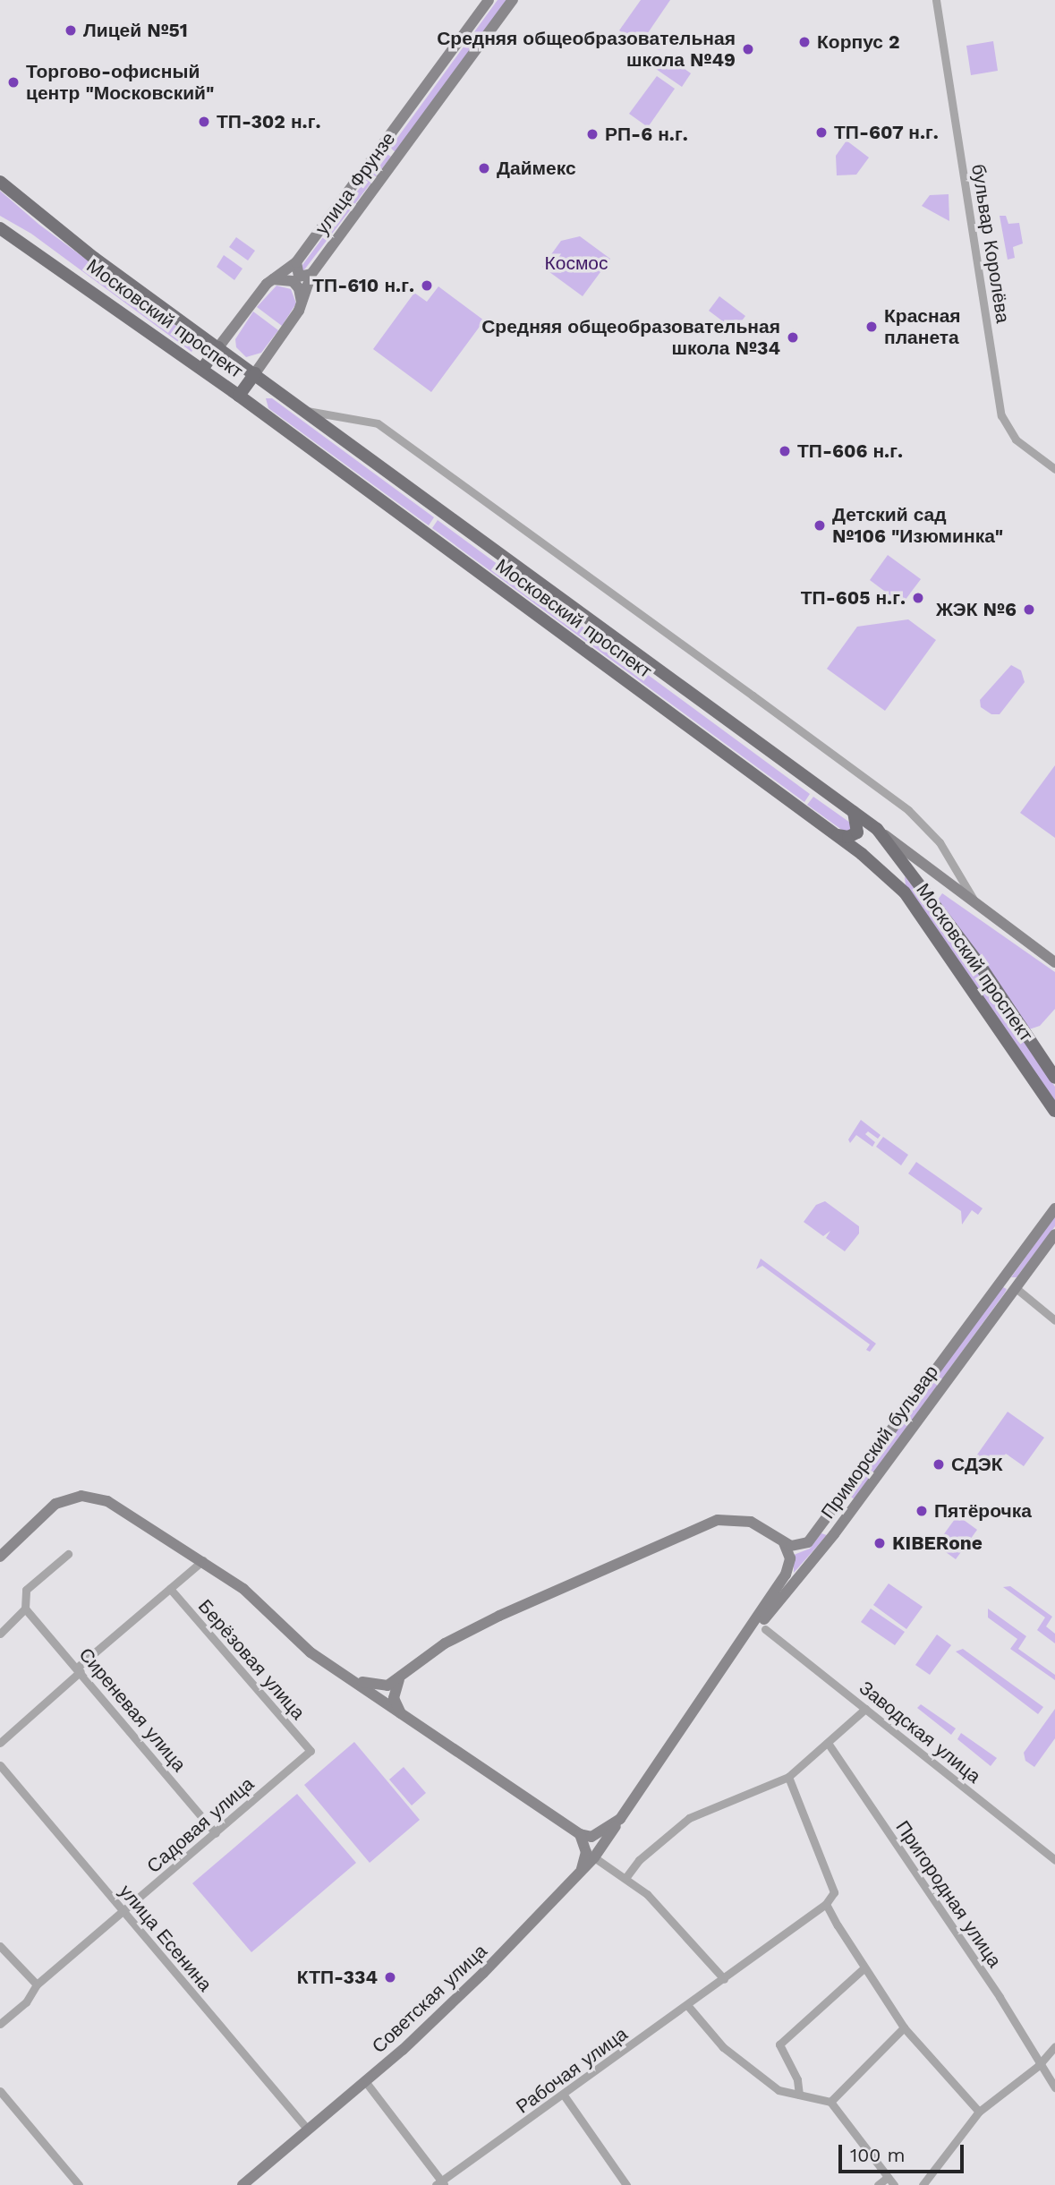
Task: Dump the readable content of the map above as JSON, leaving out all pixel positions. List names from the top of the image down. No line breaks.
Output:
{"streets":{"main road":["улица Фрунзе","Московский проспект","Приморский бульвар","Советская улица"],"street":["бульвар Королёва","Берёзовая улица","Сиреневая улица","Заводская улица","Садовая улица","Пригородная улица","улица Есенина","Рабочая улица"]},"crossings":[["улица Фрунзе","Московский проспект"],["Приморский бульвар","Советская улица"],["Берёзовая улица","Садовая улица"],["Сиреневая улица","Садовая улица"],["Садовая улица","улица Есенина"],["улица Есенина","Советская улица"]],"parks":["Космос"],"places":["Лицей №51","Корпус 2","Средняя общеобразовательная школа №49","Торгово-офисный центр \"Московский\"","ТП-302 н.г.","ТП-607 н.г.","РП-6 н.г.","Даймекс","ТП-610 н.г.","Красная планета","Средняя общеобразовательная школа №34","ТП-606 н.г.","Детский сад №106 \"Изюминка\"","ТП-605 н.г.","ЖЭК №6","СДЭК","Пятёрочка","KIBERone","КТП-334"],"scale_bar":"100 m"}
